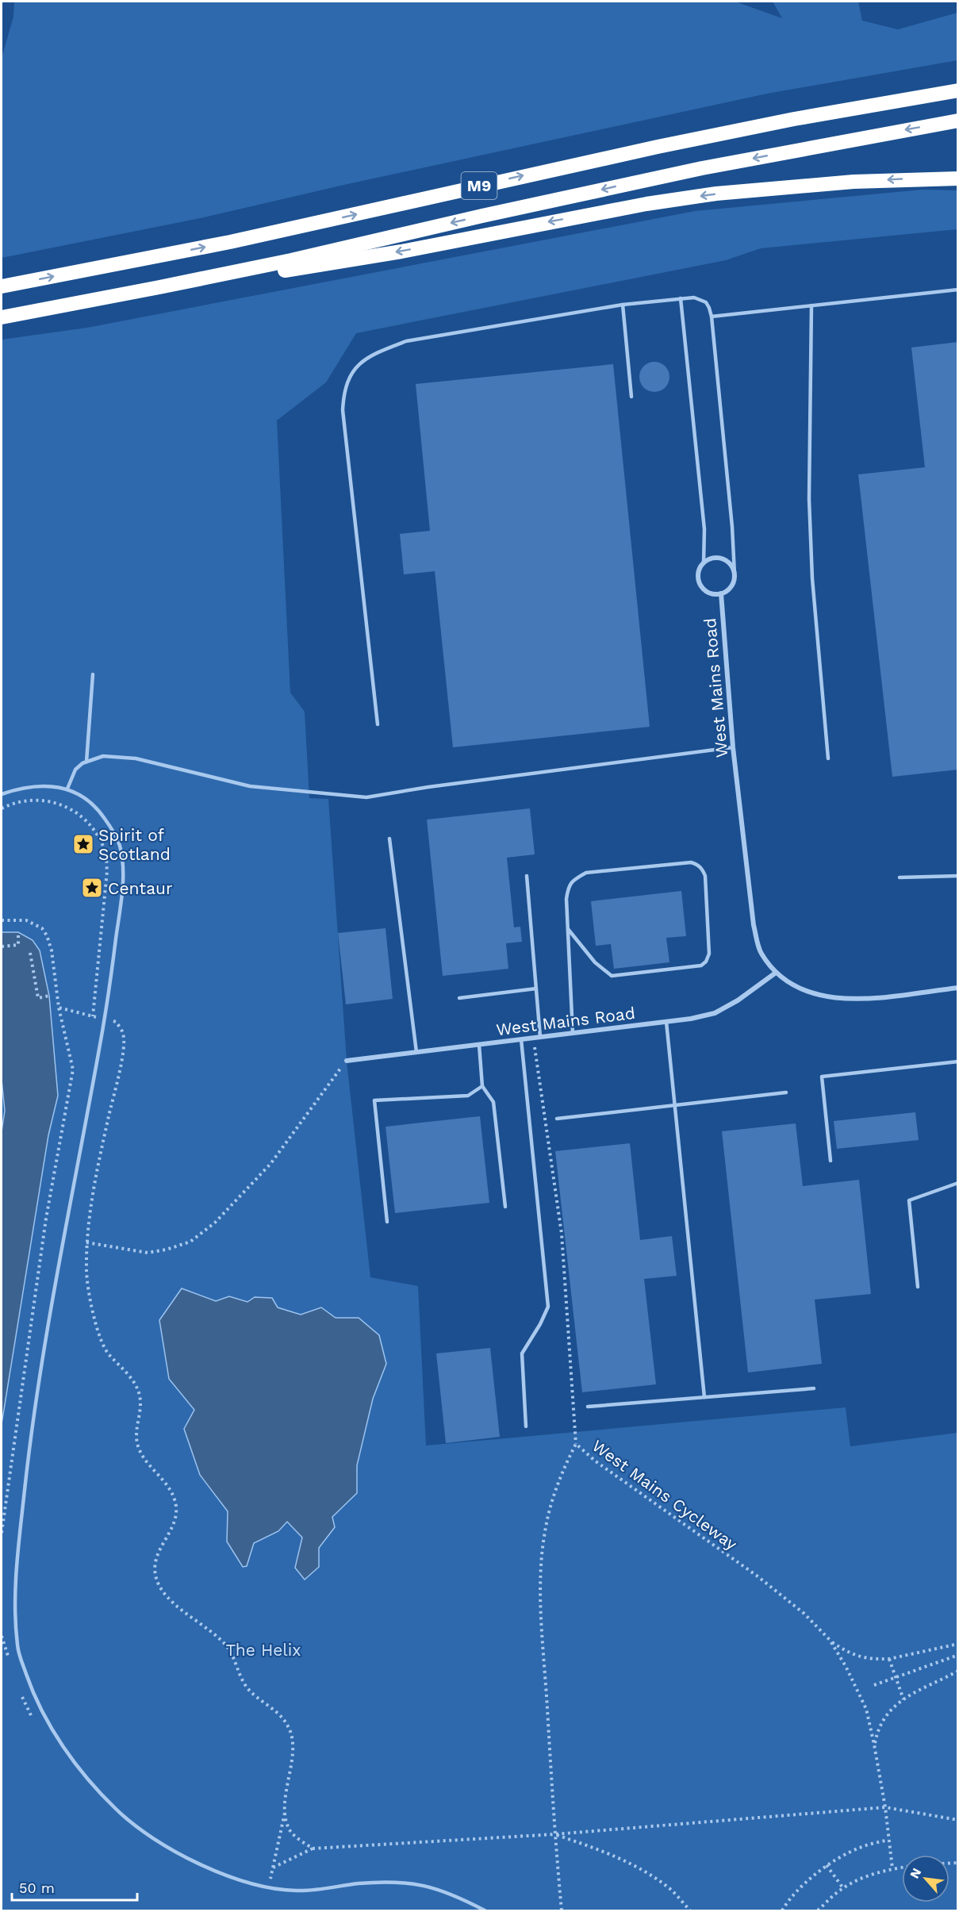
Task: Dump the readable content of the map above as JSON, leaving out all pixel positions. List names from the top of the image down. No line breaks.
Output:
{"streets":{"highway":["M9"],"street":["West Mains Road"],"path":["West Mains Cycleway"]},"parks":["The Helix"],"places":{"place":["Spirit of Scotland","Centaur"]},"scale_bar":"50 m","north":"top left"}
